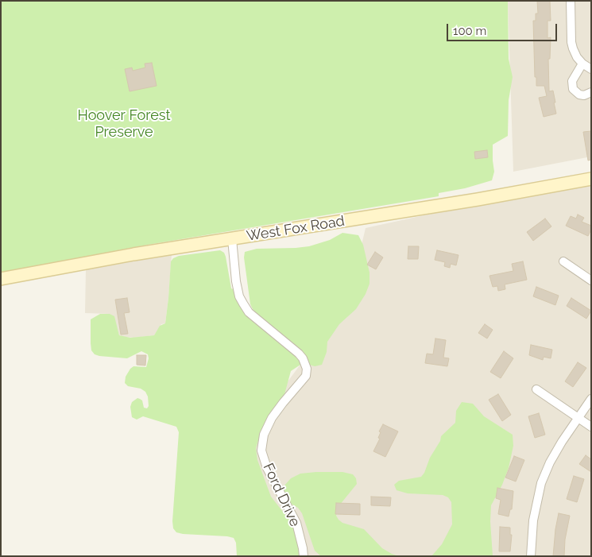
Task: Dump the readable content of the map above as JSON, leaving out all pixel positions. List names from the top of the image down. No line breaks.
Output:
{"streets":{"street":["West Fox Road","Ford Drive"]},"crossings":[["West Fox Road","Ford Drive"]],"parks":["Hoover Forest Preserve"],"scale_bar":"100 m"}
